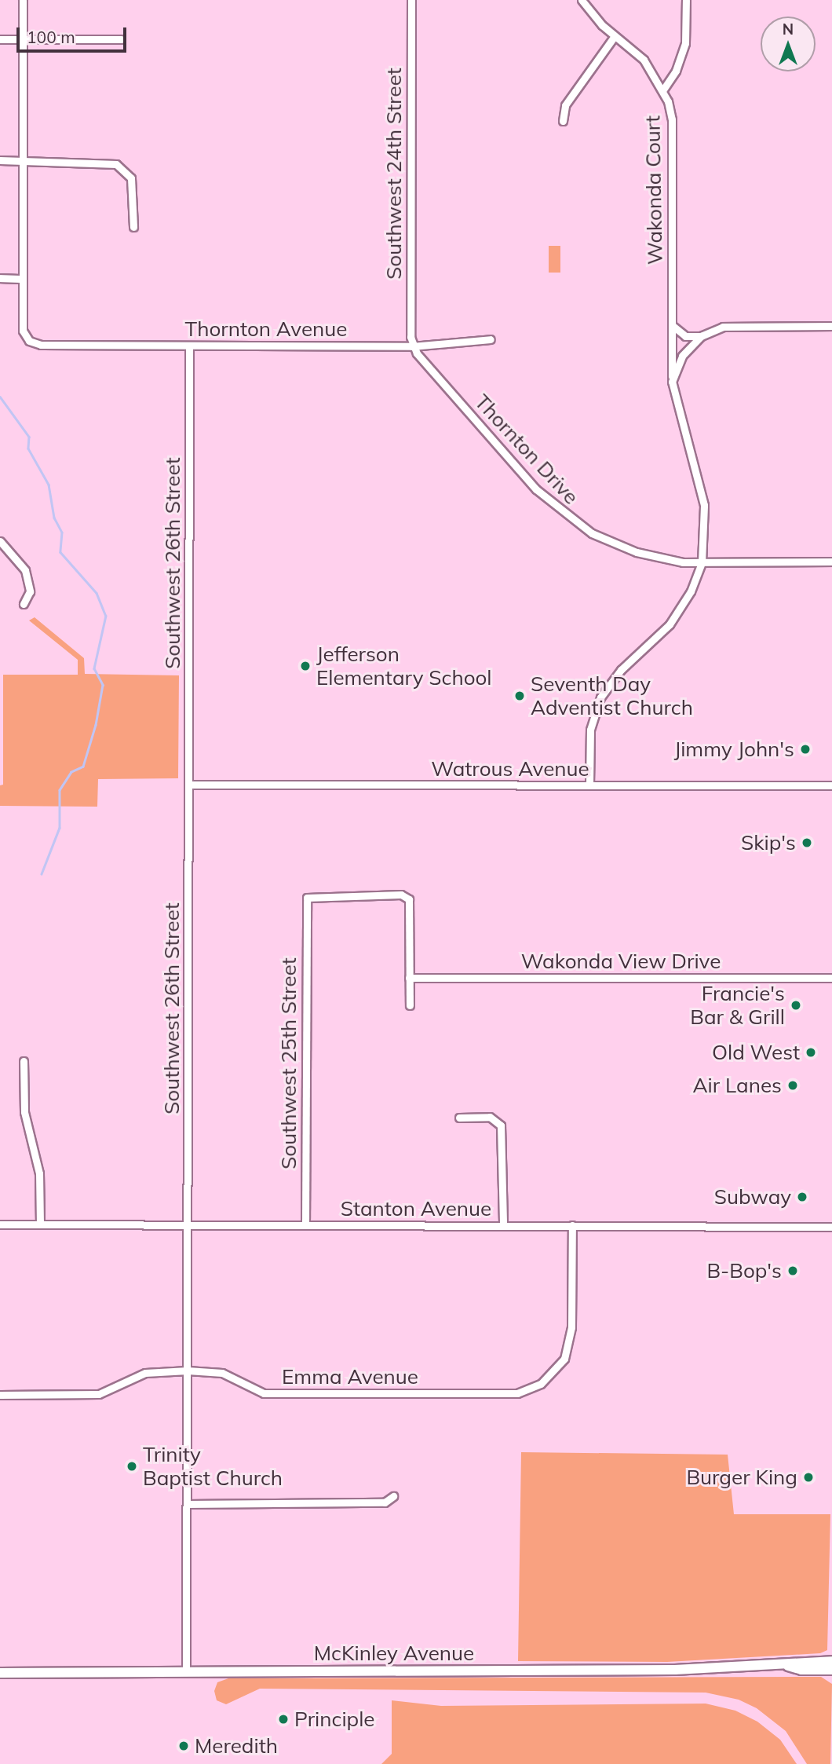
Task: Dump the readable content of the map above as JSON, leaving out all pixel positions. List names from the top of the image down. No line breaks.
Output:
{"streets":{"main road":["McKinley Avenue"],"street":["Southwest 24th Street","Wakonda Court","Thornton Avenue","Thornton Drive","Southwest 26th Street","Watrous Avenue","Wakonda View Drive","Southwest 25th Street","Stanton Avenue","Emma Avenue"]},"crossings":[["Southwest 24th Street","Thornton Avenue"],["Southwest 24th Street","Thornton Drive"],["Wakonda Court","Thornton Drive"],["Wakonda Court","Watrous Avenue"],["Thornton Avenue","Thornton Drive"],["Thornton Avenue","Southwest 26th Street"],["Southwest 26th Street","Watrous Avenue"],["Southwest 26th Street","Stanton Avenue"],["Southwest 26th Street","Emma Avenue"],["Southwest 26th Street","McKinley Avenue"],["Wakonda View Drive","Southwest 25th Street"],["Southwest 25th Street","Stanton Avenue"],["Stanton Avenue","Emma Avenue"]],"places":["Jefferson Elementary School","Seventh Day Adventist Church","Jimmy John's","Skip's","Francie's Bar & Grill","Old West","Air Lanes","Subway","B-Bop's","Trinity Baptist Church","Burger King","Principle","Meredith"],"scale_bar":"100 m","north":"top"}
